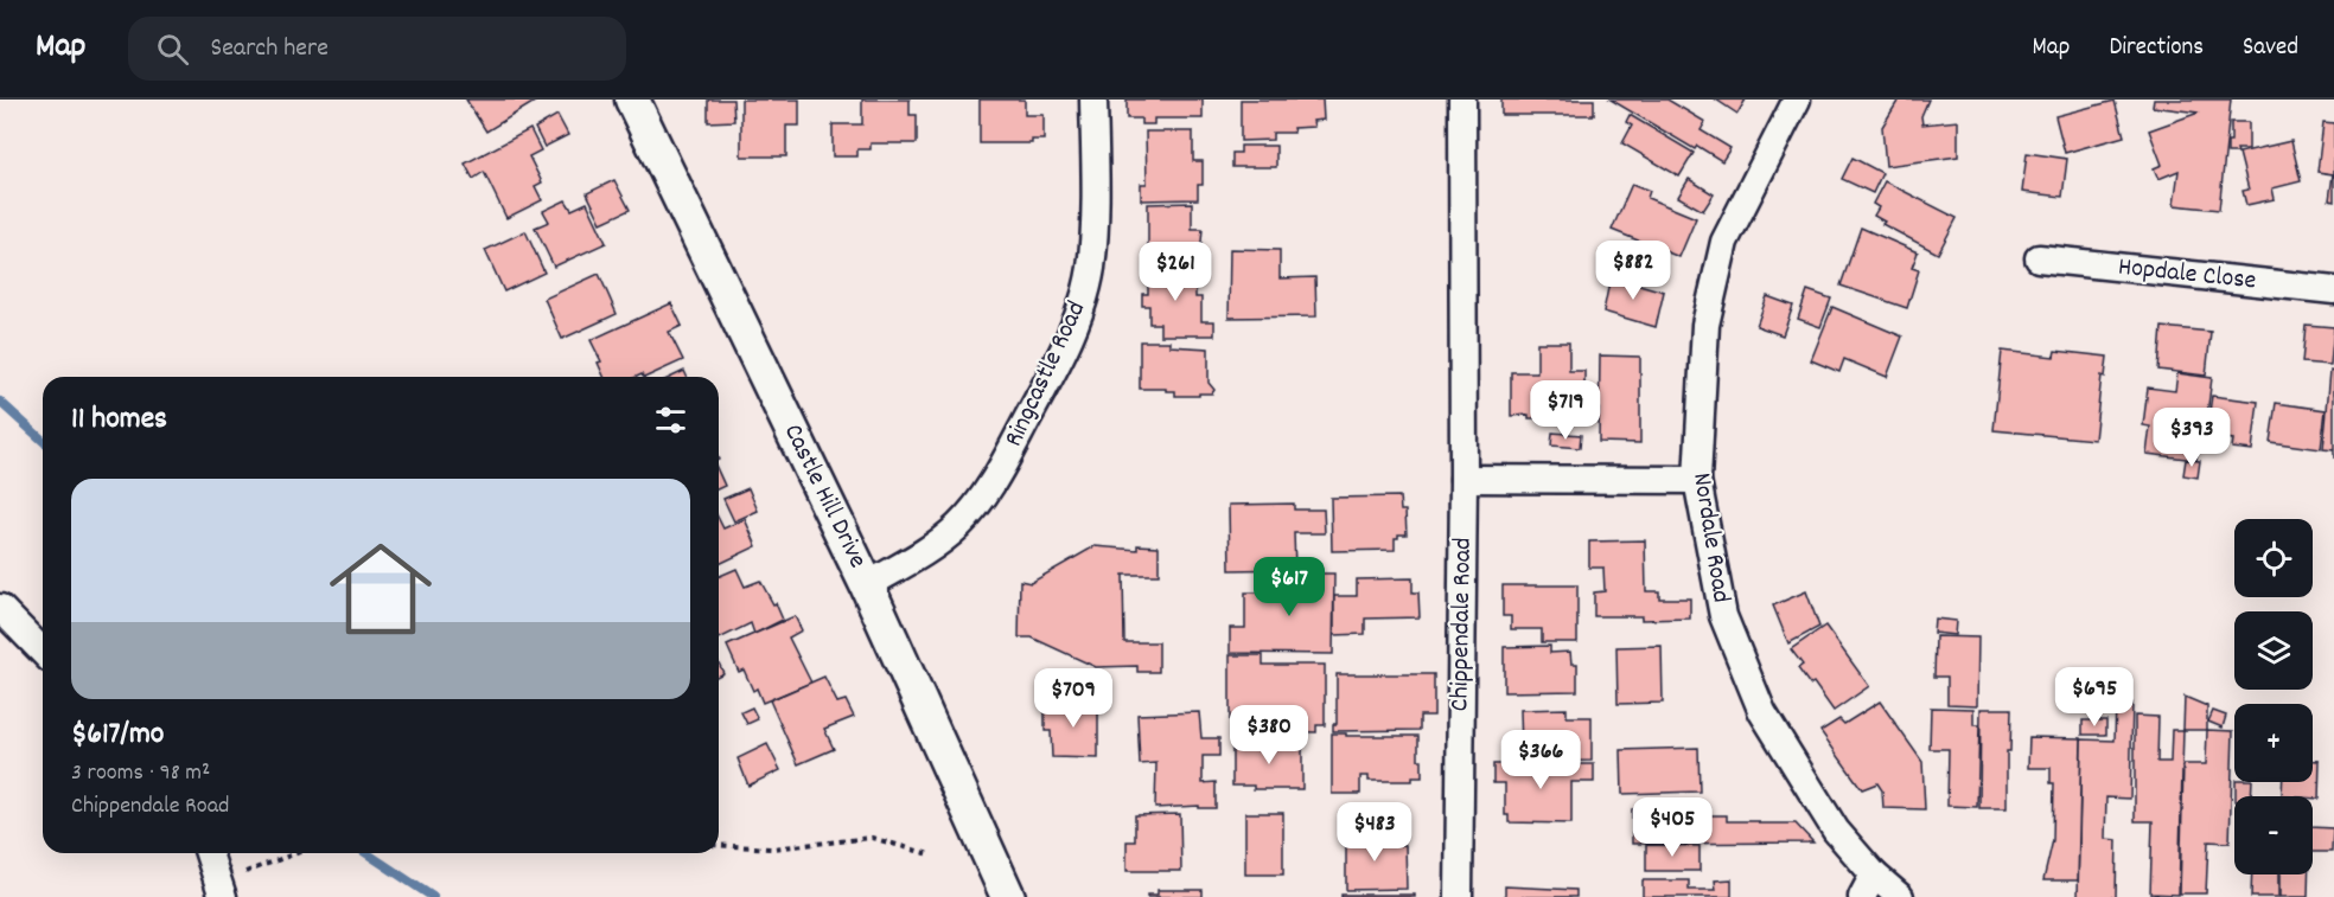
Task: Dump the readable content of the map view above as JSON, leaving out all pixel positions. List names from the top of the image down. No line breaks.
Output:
{"streets":{"street":["Hopdale Close","Ringcastle Road","Castle Hill Drive","Nordale Road","Chippendale Road"]},"crossings":[["Ringcastle Road","Castle Hill Drive"]],"page":{"header":"Map","search":"Search here","nav":["Map","Directions","Saved"],"price":["$882","$261","$719","$393","$617","$695","$709","$380","$366","$405","$483"],"heading":"11 homes","list":[{"name":"$617/mo","note":"3 rooms · 98 m² · Chippendale Road"}],"map_buttons":["+","−"]}}
